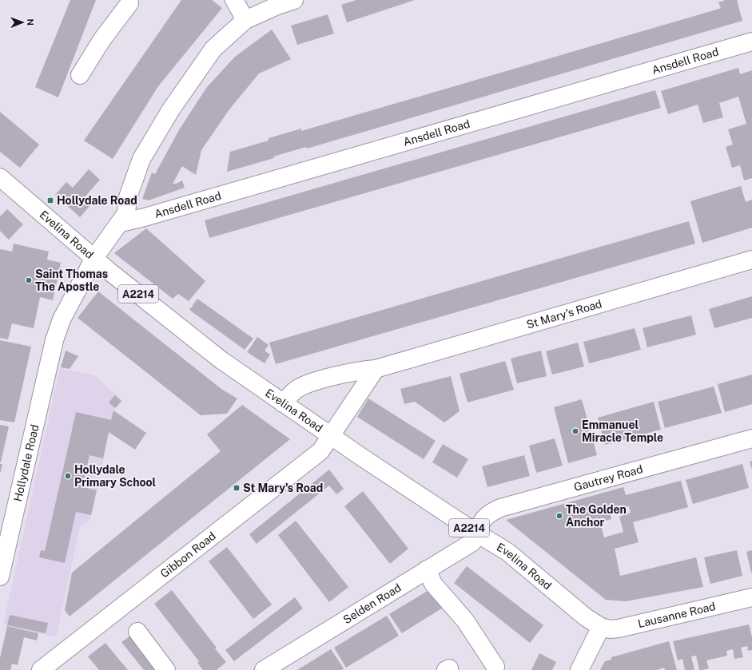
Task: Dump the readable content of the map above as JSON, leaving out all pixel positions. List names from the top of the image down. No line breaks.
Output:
{"streets":{"street":["Ansdell Road","Evelina Road","A2214","St Mary's Road","Hollydale Road","Gautrey Road","Gibbon Road","Selden Road","Lausanne Road"]},"crossings":[["Ansdell Road","Hollydale Road"],["Evelina Road","St Mary's Road"],["Evelina Road","Hollydale Road"],["Evelina Road","Gautrey Road"],["Evelina Road","Gibbon Road"],["Evelina Road","Selden Road"],["Evelina Road","Lausanne Road"],["Gautrey Road","Selden Road"]],"places":{"transit":["Hollydale Road","St Mary's Road"],"other":["Saint Thomas The Apostle","Emmanuel Miracle Temple","Hollydale Primary School","The Golden Anchor"]},"north":"right"}
